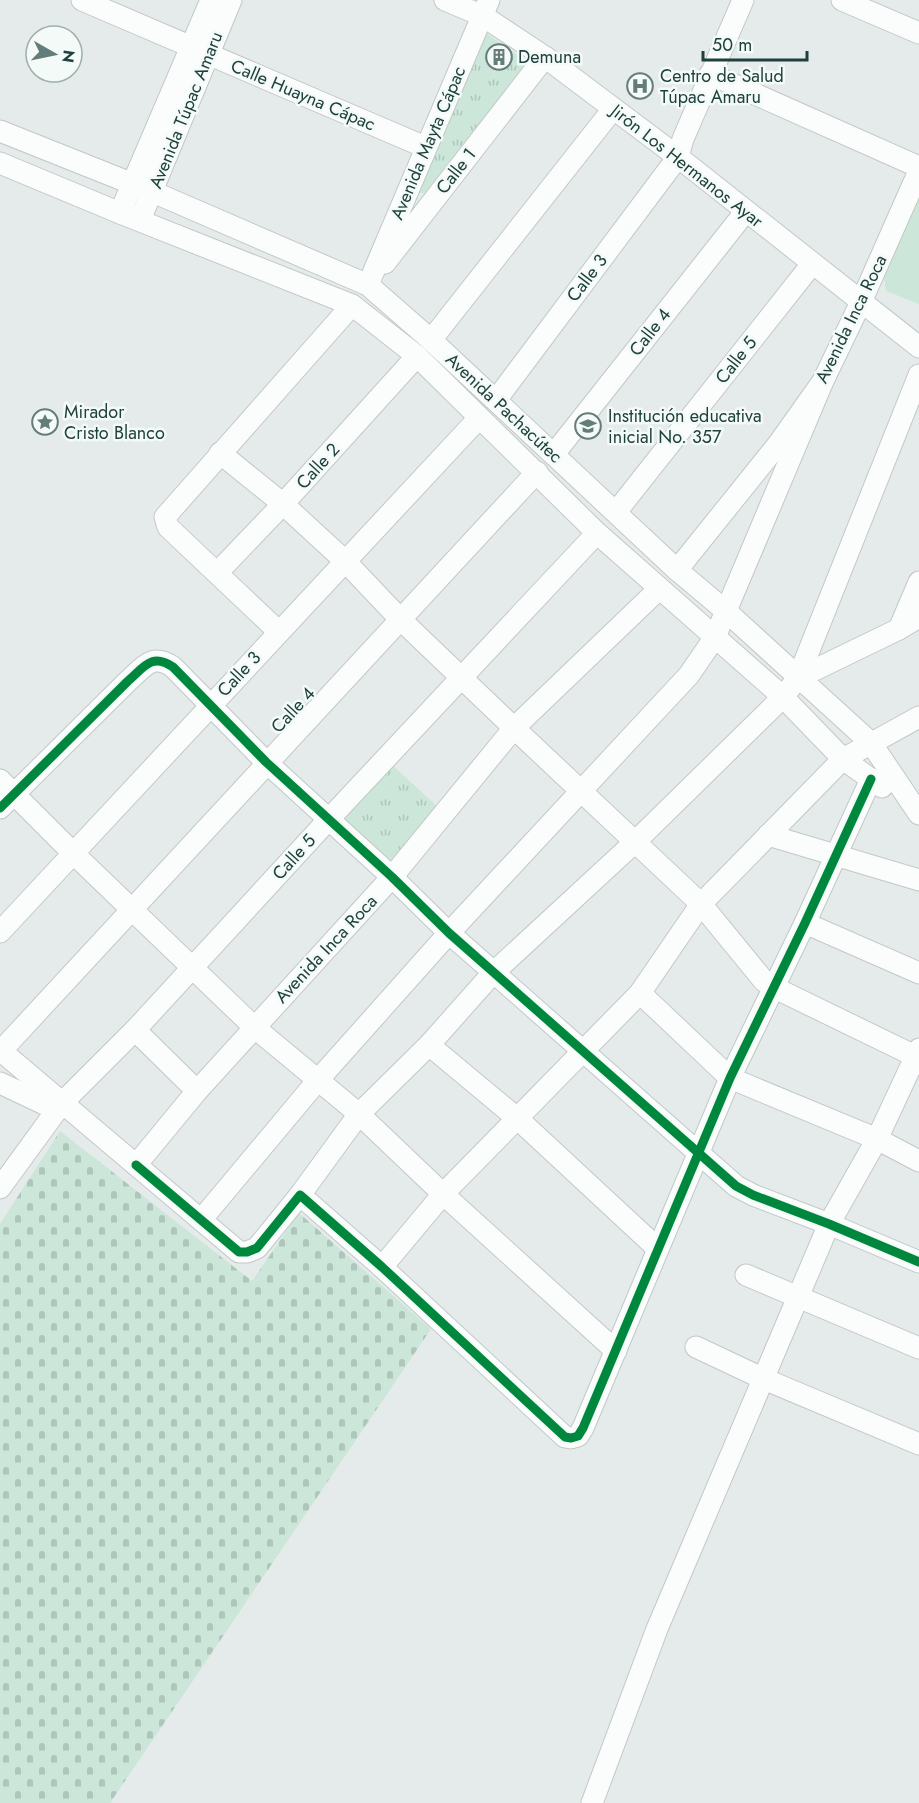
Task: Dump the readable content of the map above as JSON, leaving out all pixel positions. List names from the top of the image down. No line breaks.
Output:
{"streets":{"street":["Calle Huayna Cápac","Avenida Túpac Amaru","Avenida Mayta Cápac","Jirón Los Hermanos Ayar","Calle 1","Calle 3","Avenida Inca Roca","Calle 4","Calle 5","Avenida Pachacútec","Calle 2"]},"crossings":[["Calle Huayna Cápac","Avenida Túpac Amaru"],["Calle Huayna Cápac","Avenida Mayta Cápac"],["Avenida Túpac Amaru","Avenida Pachacútec"],["Avenida Mayta Cápac","Jirón Los Hermanos Ayar"],["Avenida Mayta Cápac","Calle 1"],["Avenida Mayta Cápac","Avenida Pachacútec"],["Jirón Los Hermanos Ayar","Calle 1"],["Jirón Los Hermanos Ayar","Calle 3"],["Jirón Los Hermanos Ayar","Avenida Inca Roca"],["Jirón Los Hermanos Ayar","Calle 4"],["Jirón Los Hermanos Ayar","Calle 5"],["Calle 1","Avenida Pachacútec"],["Calle 3","Avenida Pachacútec"],["Avenida Inca Roca","Avenida Pachacútec"],["Calle 4","Avenida Pachacútec"],["Calle 5","Avenida Pachacútec"],["Avenida Pachacútec","Calle 2"]],"places":{"building":["Demuna"],"hospital":["Centro de Salud Túpac Amaru"],"place":["Mirador Cristo Blanco"],"school or university":["Institución educativa inicial No. 357"]},"scale_bar":"50 m","north":"right"}
